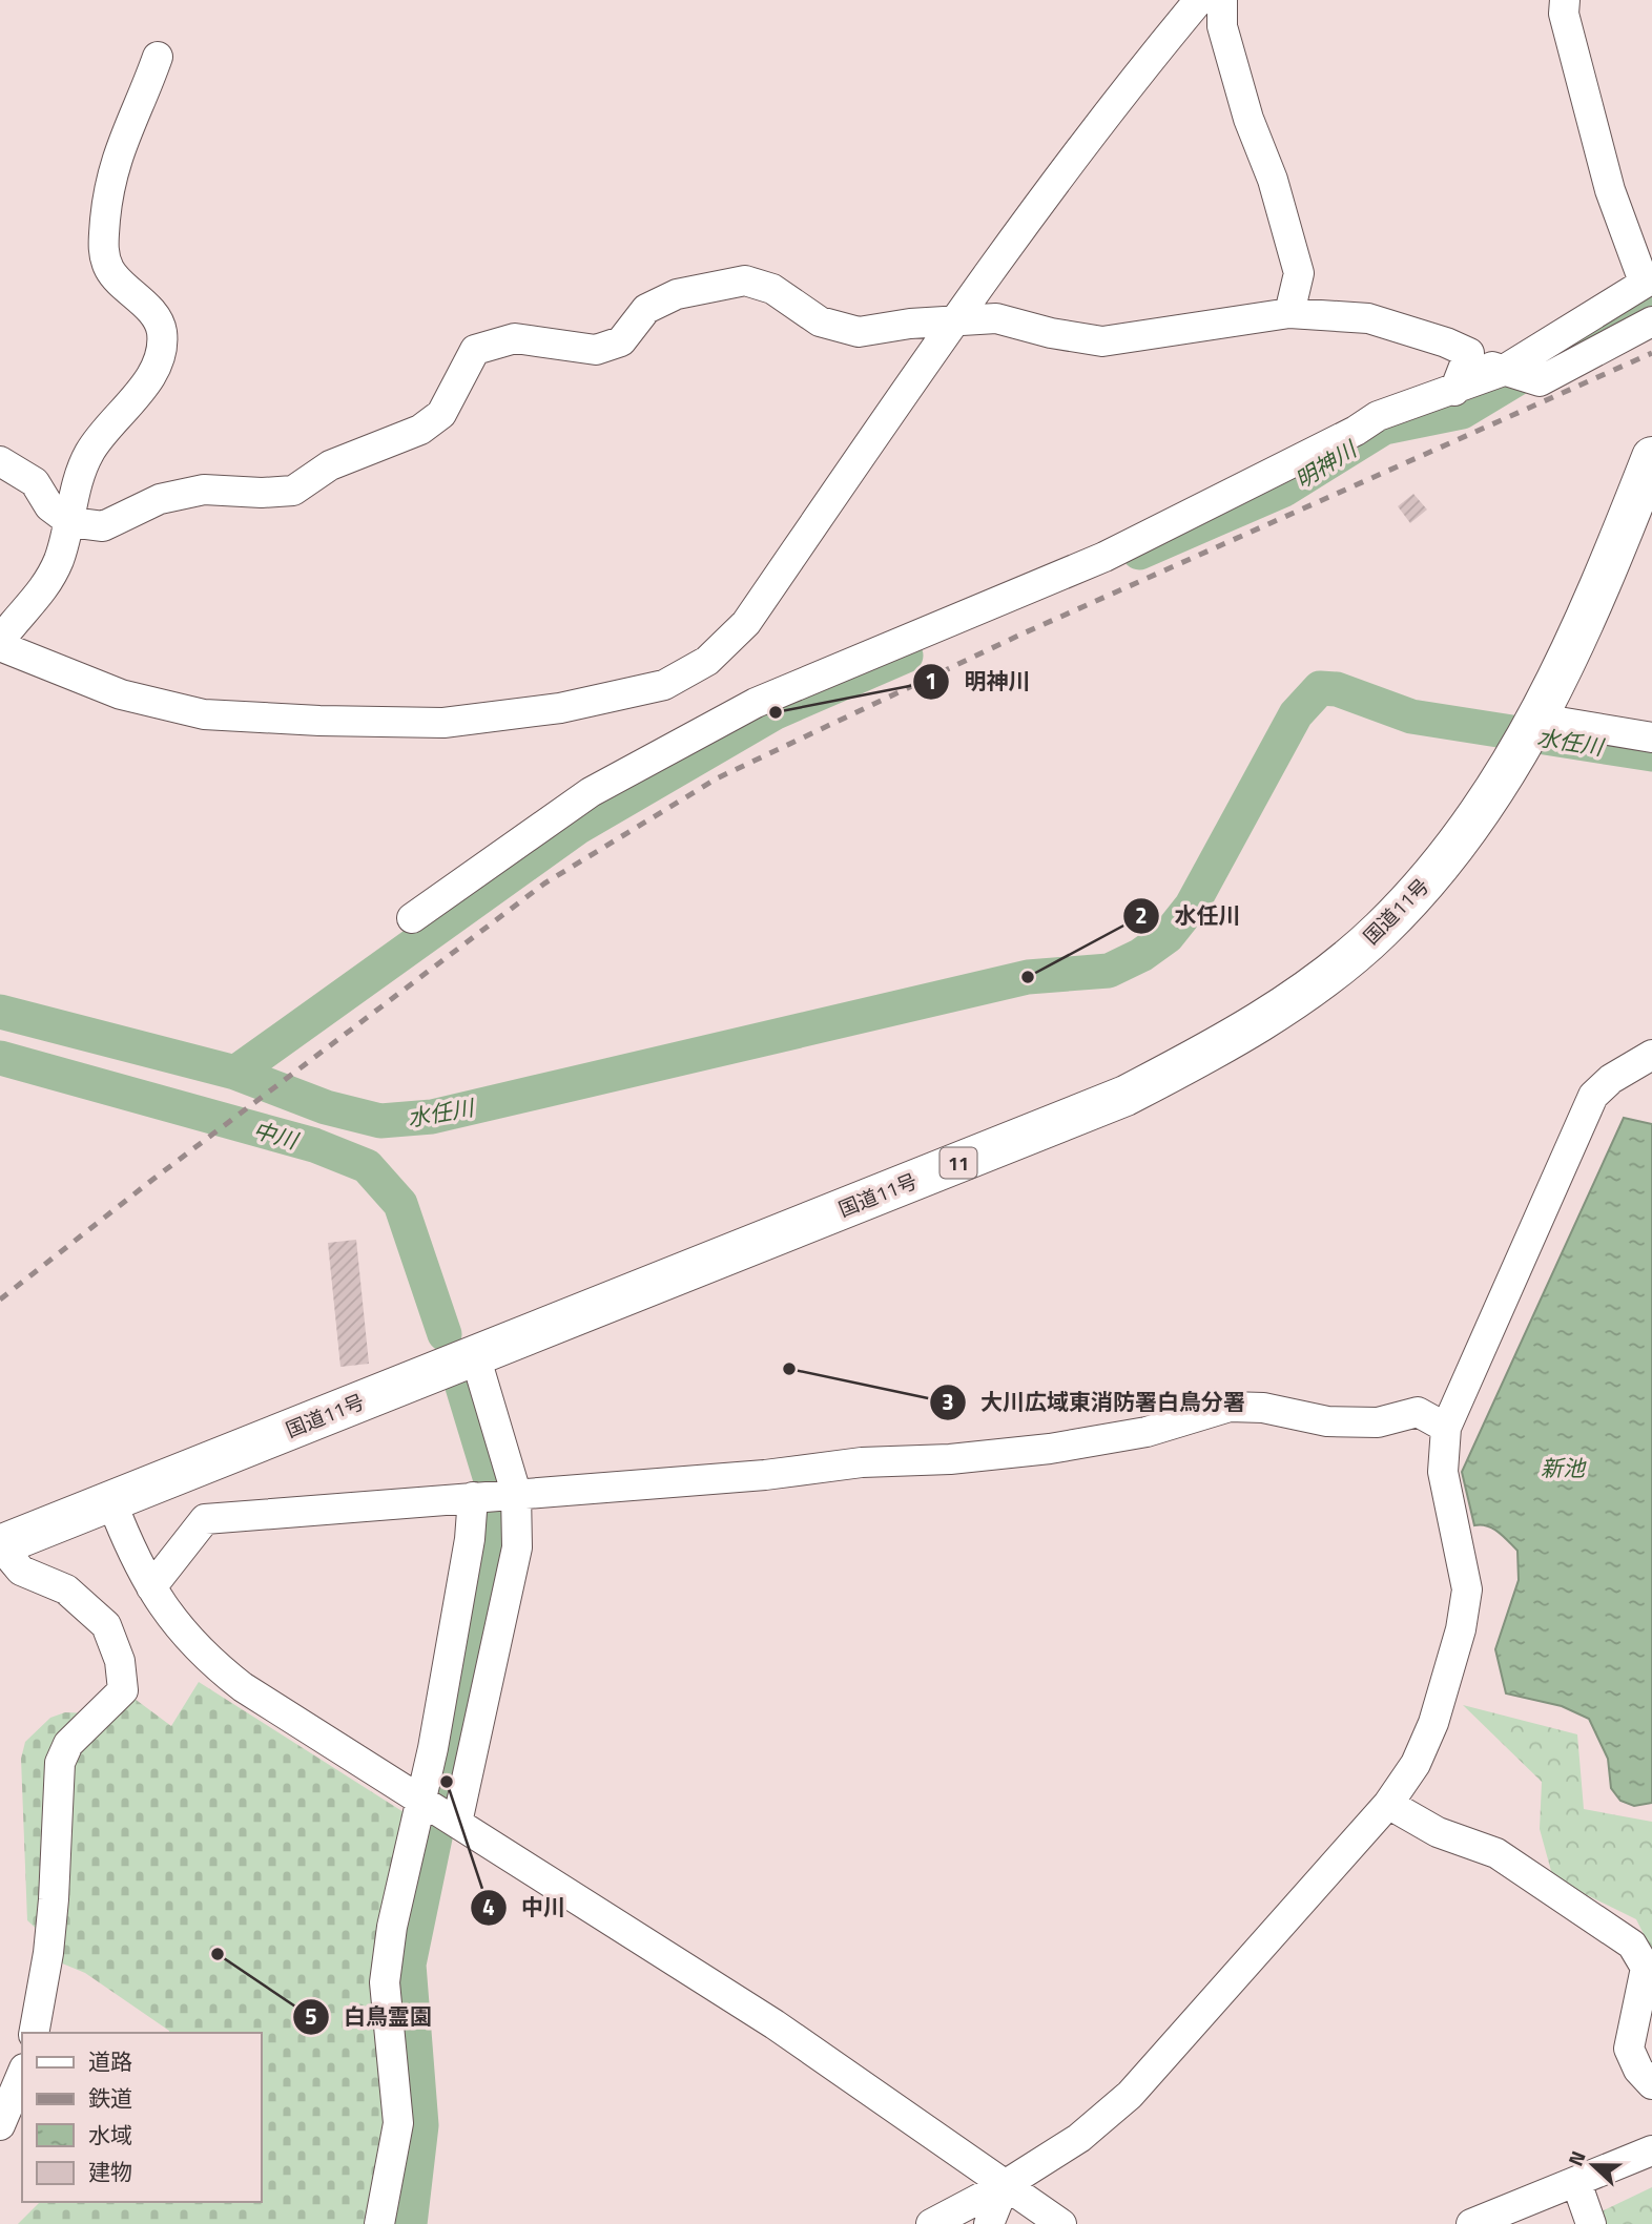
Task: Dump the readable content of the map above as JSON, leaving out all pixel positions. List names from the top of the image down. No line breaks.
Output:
{"streets":{"highway":["国道11号","11"]},"water":["明神川","水任川","中川","新池"],"places":["明神川","水任川","大川広域東消防署白鳥分署","中川","白鳥霊園"],"legend":["道路","鉄道","水域","建物"],"north":"left"}
